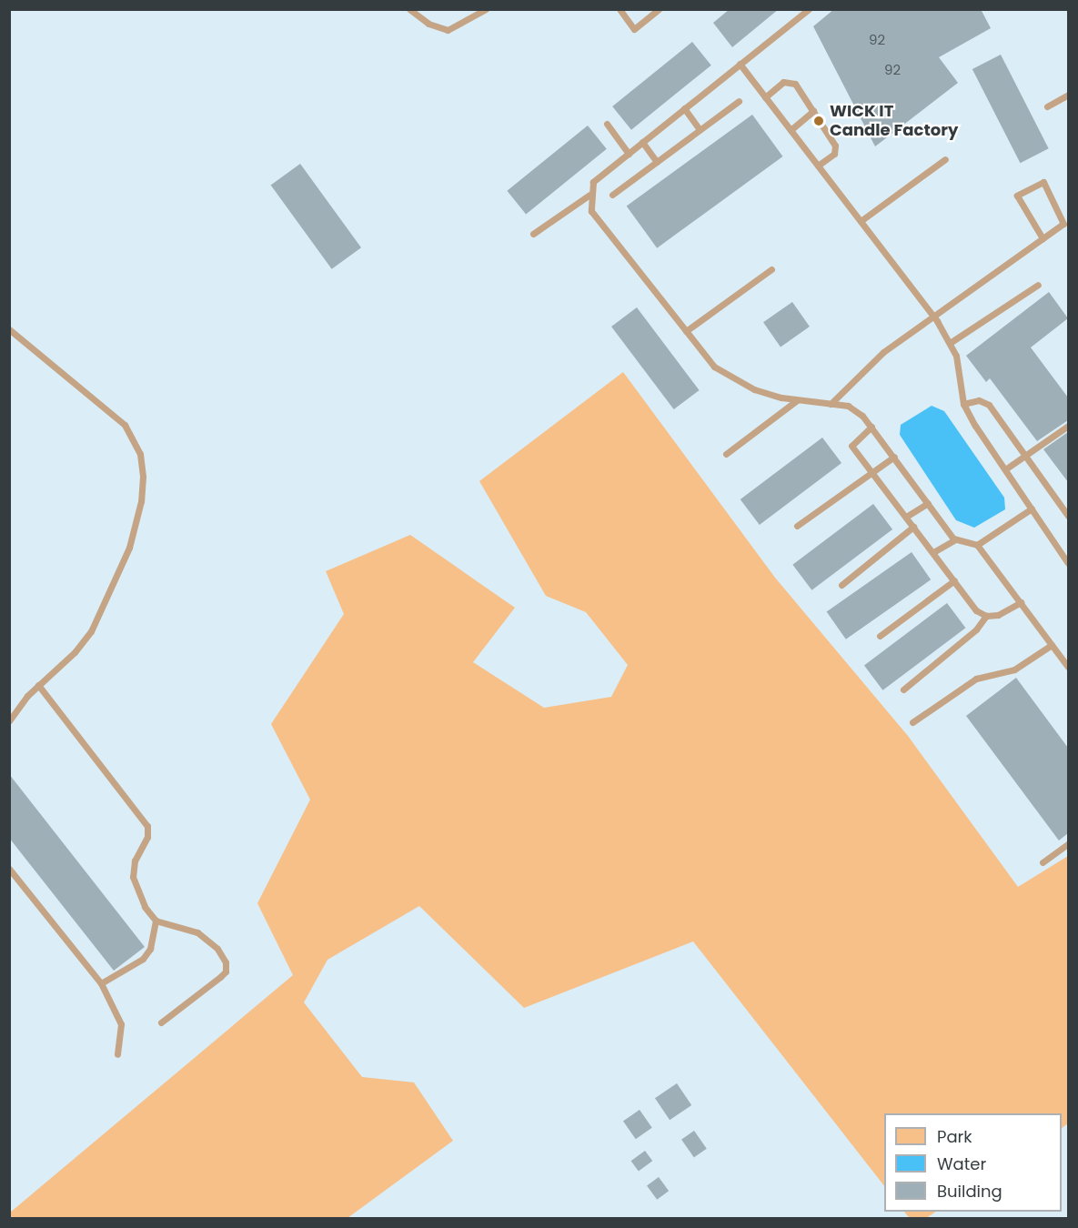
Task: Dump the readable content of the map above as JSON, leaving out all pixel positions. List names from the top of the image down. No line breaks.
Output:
{"places":["WICK IT Candle Factory"],"house_numbers":["92","92"],"legend":["Park","Water","Building"]}
